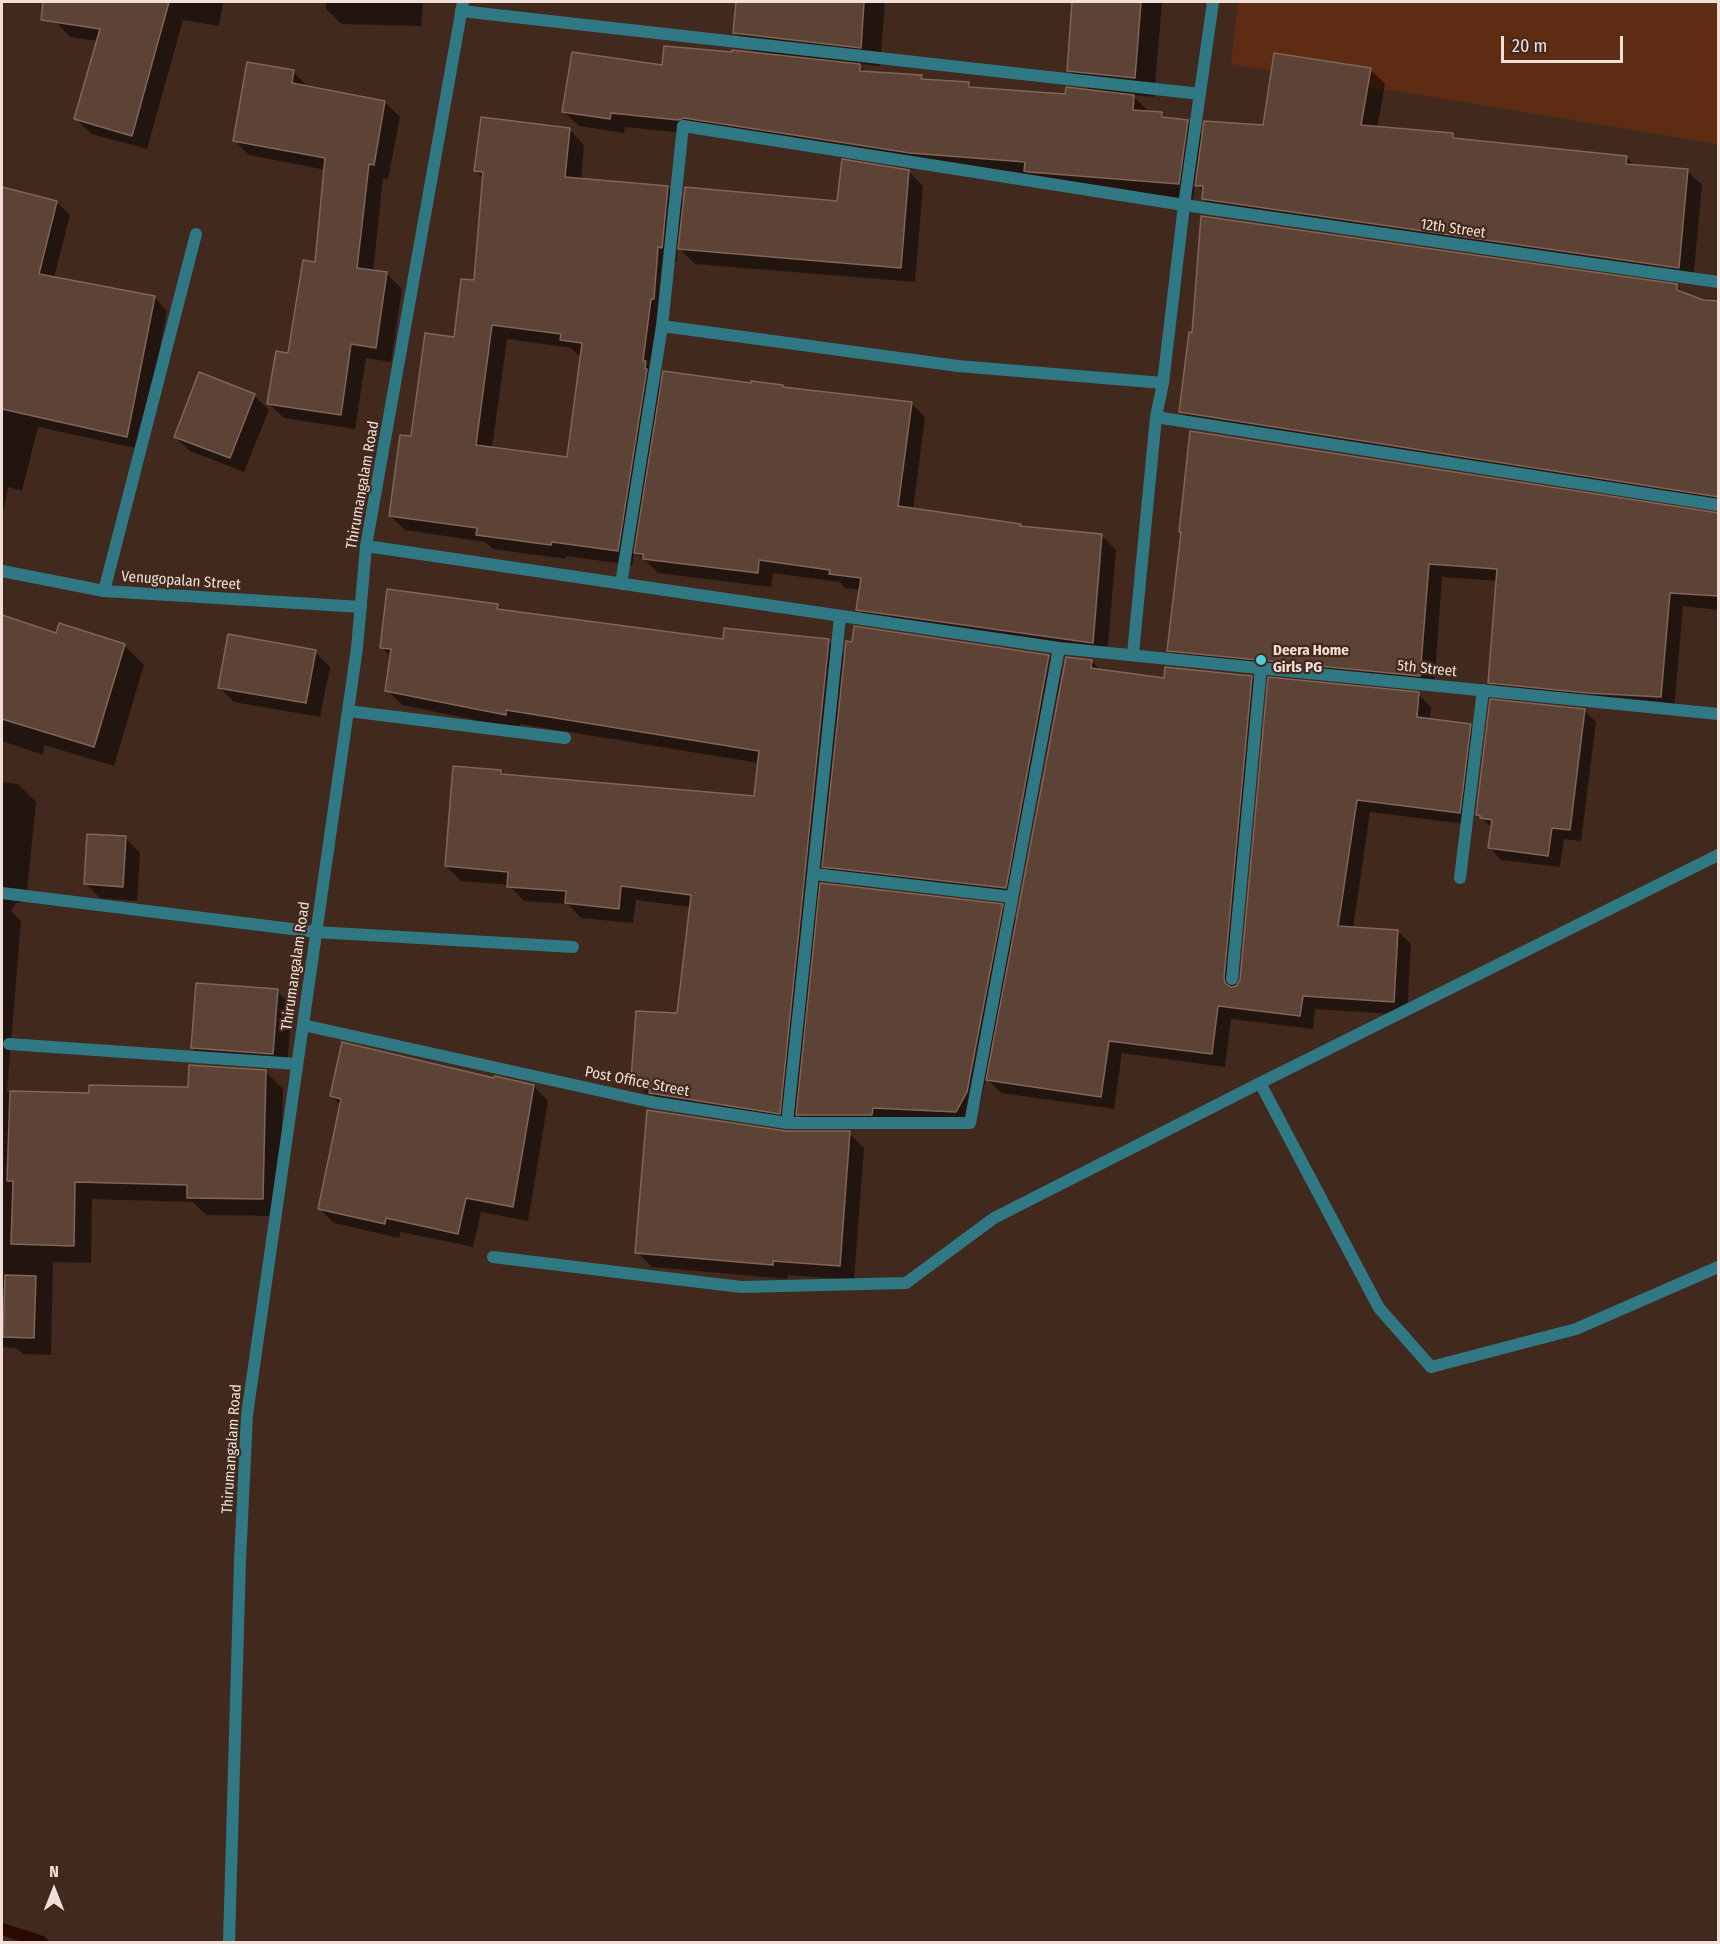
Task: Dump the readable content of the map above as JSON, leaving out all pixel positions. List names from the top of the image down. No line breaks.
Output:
{"streets":{"street":["12th Street","Thirumangalam Road","Venugopalan Street","5th Street","Post Office Street"]},"crossings":[["Thirumangalam Road","Venugopalan Street"],["Thirumangalam Road","5th Street"],["Thirumangalam Road","Post Office Street"]],"places":["Deera Home Girls PG"],"scale_bar":"20 m","north":"top"}
